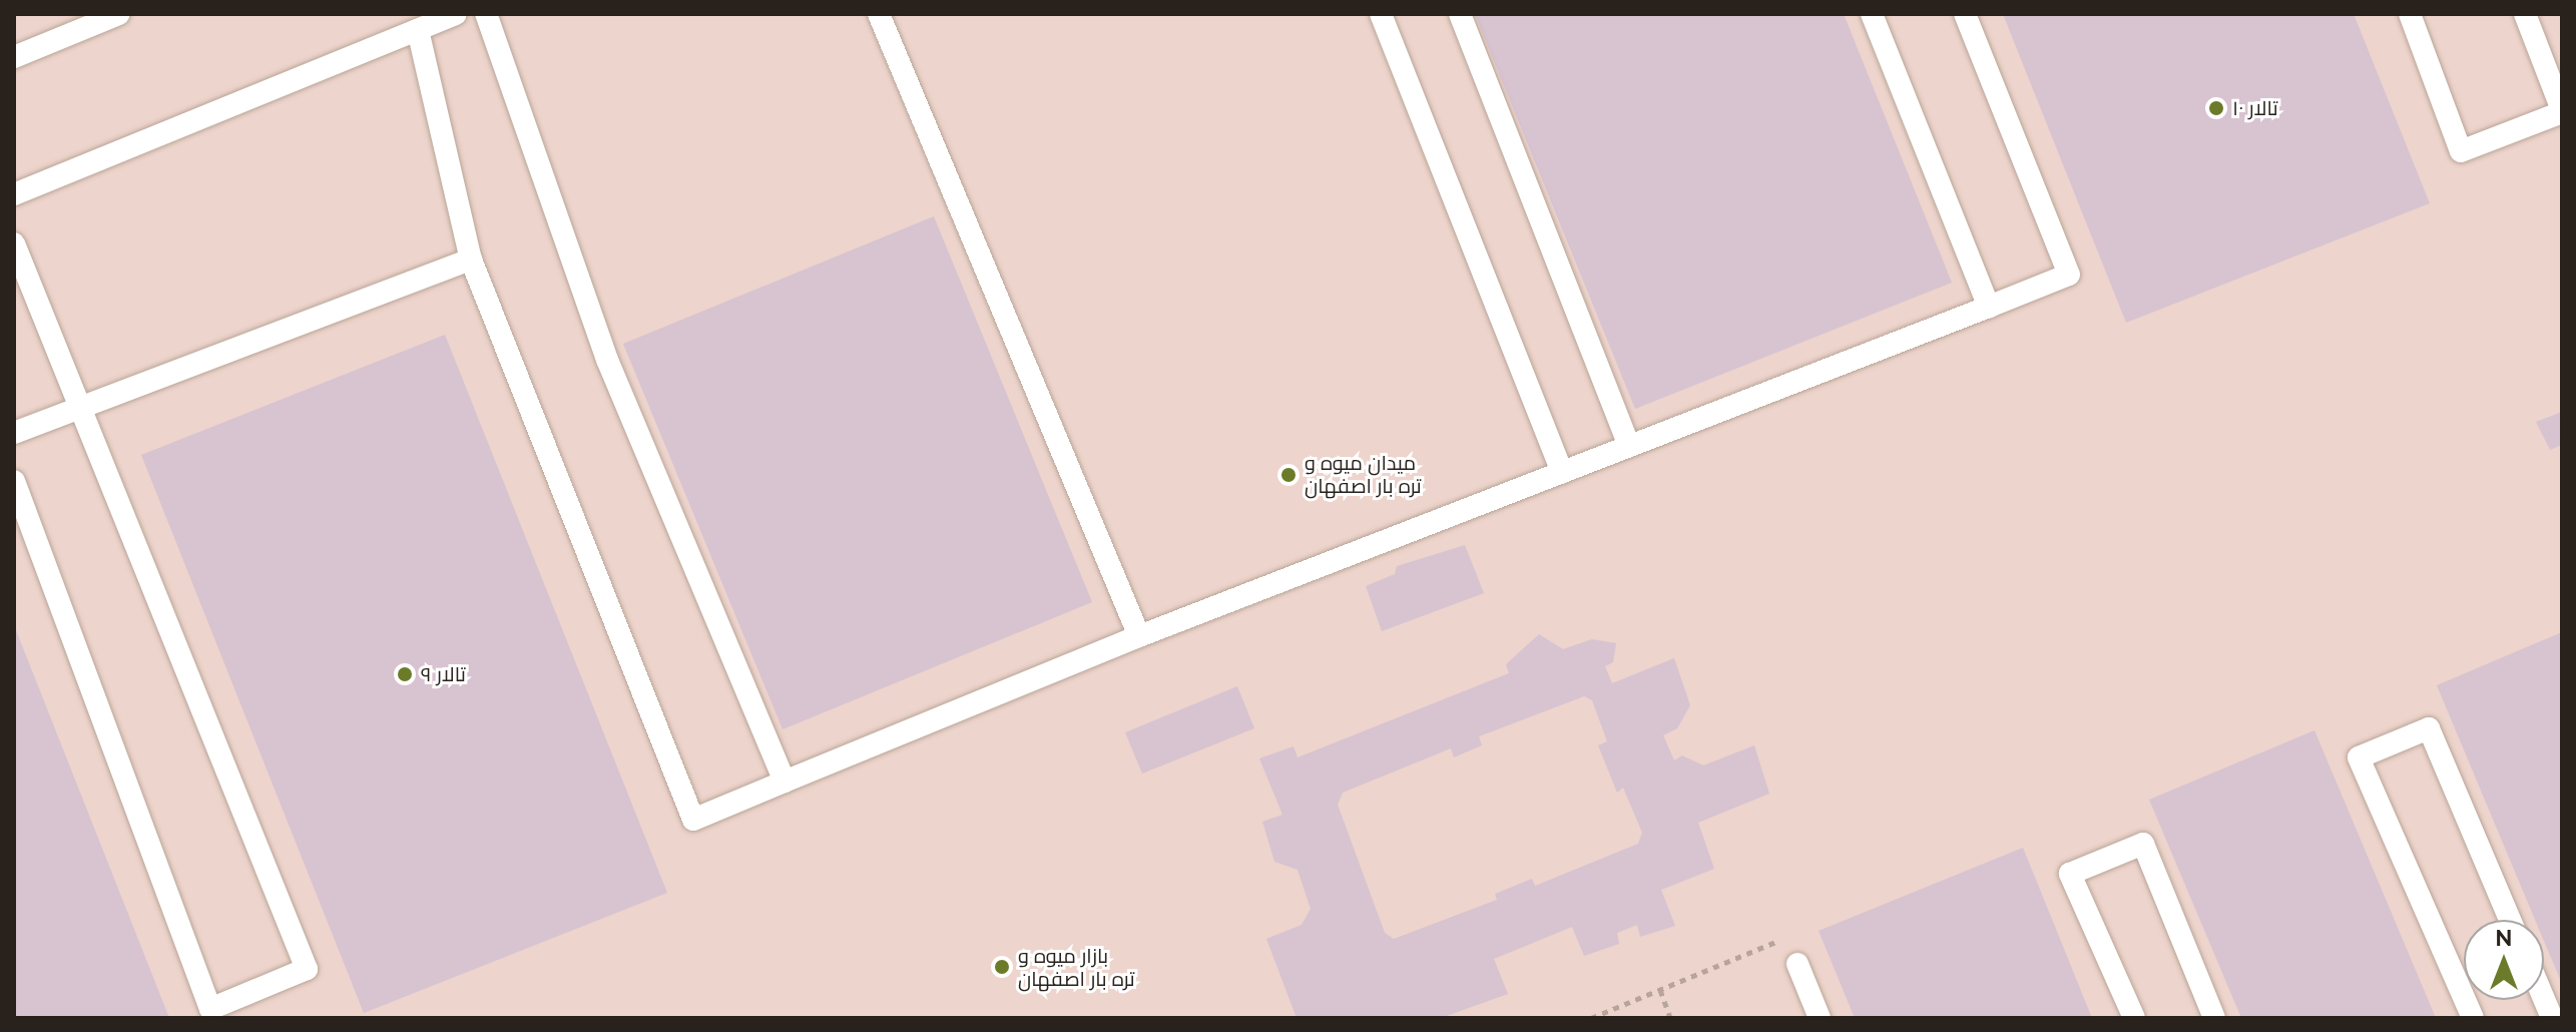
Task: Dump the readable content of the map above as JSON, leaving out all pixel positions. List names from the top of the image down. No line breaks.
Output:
{"places":["تالار ۱۰","میدان میوه و تره بار اصفهان","تالار ۹","بازار میوه و تره بار اصفهان"],"north":"top"}
